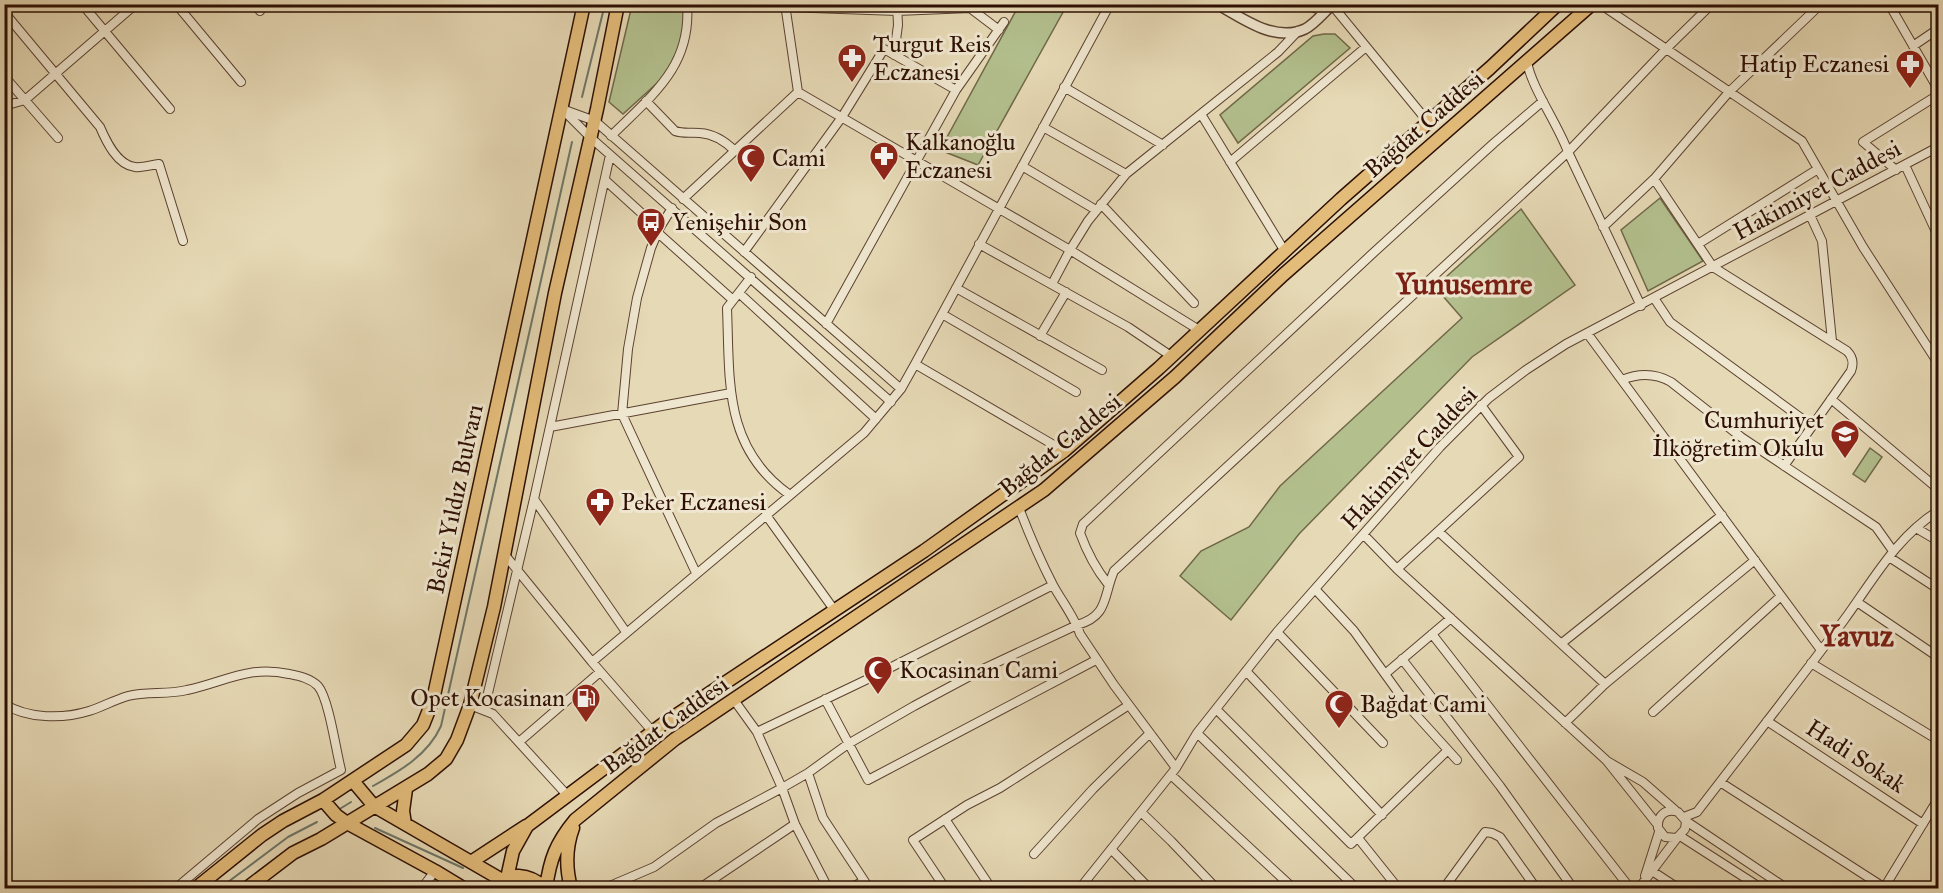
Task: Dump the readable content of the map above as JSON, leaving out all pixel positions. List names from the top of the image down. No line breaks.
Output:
{"streets":{"main road":["Bağdat Caddesi","Bekir Yıldız Bulvarı"],"street":["Hakimiyet Caddesi","Hadi Sokak"]},"districts":["Yunusemre","Yavuz"],"places":{"pharmacy":["Turgut Reis Eczanesi","Hatip Eczanesi","Kalkanoğlu Eczanesi","Peker Eczanesi"],"mosque":["Cami","Kocasinan Cami","Bağdat Cami"],"bus stop":["Yenişehir Son"],"school or university":["Cumhuriyet İlköğretim Okulu"],"fuel station":["Opet Kocasinan"]}}
